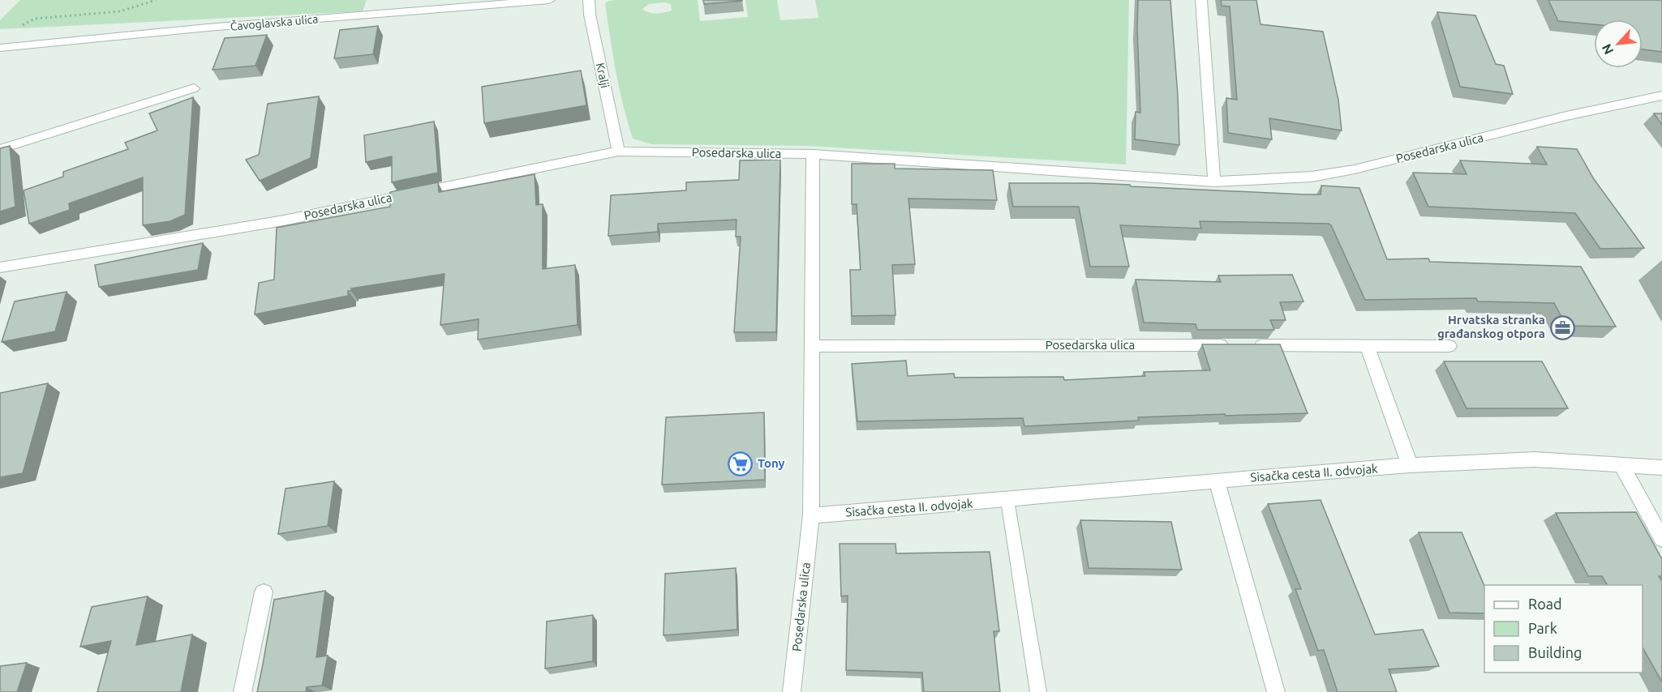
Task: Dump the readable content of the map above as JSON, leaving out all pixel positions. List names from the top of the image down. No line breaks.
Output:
{"streets":{"street":["Čavoglavska ulica","Kralji","Posedarska ulica","Sisačka cesta II. odvojak"]},"crossings":[["Kralji","Posedarska ulica"],["Posedarska ulica","Sisačka cesta II. odvojak"]],"places":{"office":["Hrvatska stranka građanskog otpora"],"supermarket":["Tony"]},"legend":["Road","Park","Building"],"north":"bottom left"}
